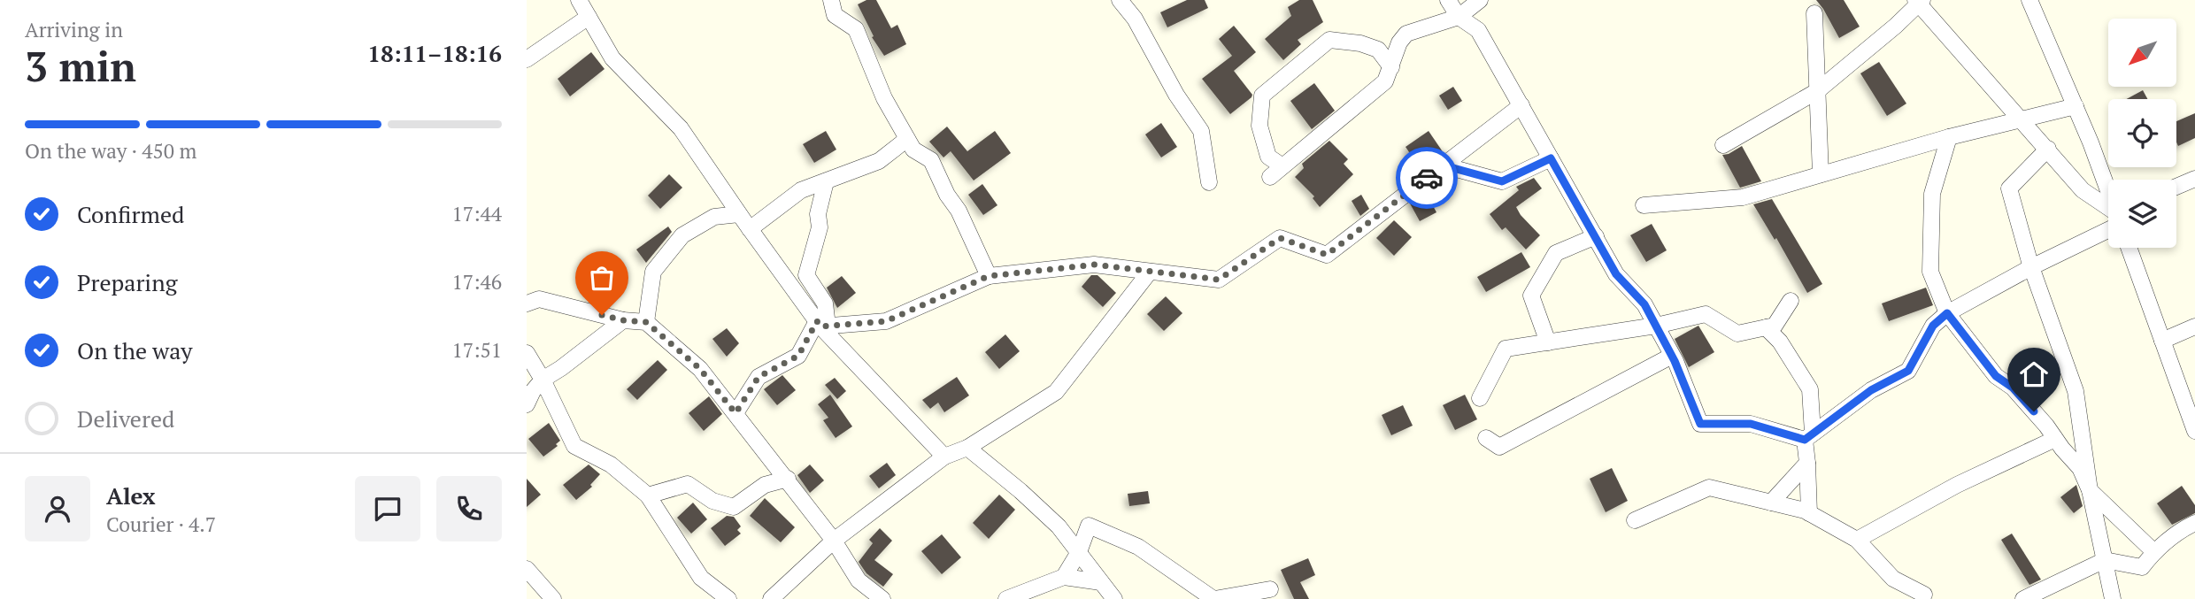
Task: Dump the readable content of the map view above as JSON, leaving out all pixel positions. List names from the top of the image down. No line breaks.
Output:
{"north":"bottom left","page":{"heading":["3 min","Arriving in","18:11–18:16"],"panel":["Alex","Courier · 4.7"],"bar":"On the way · 450 m","list":[["Confirmed","17:44"],["Preparing","17:46"],["On the way","17:51"],"Delivered"]}}
